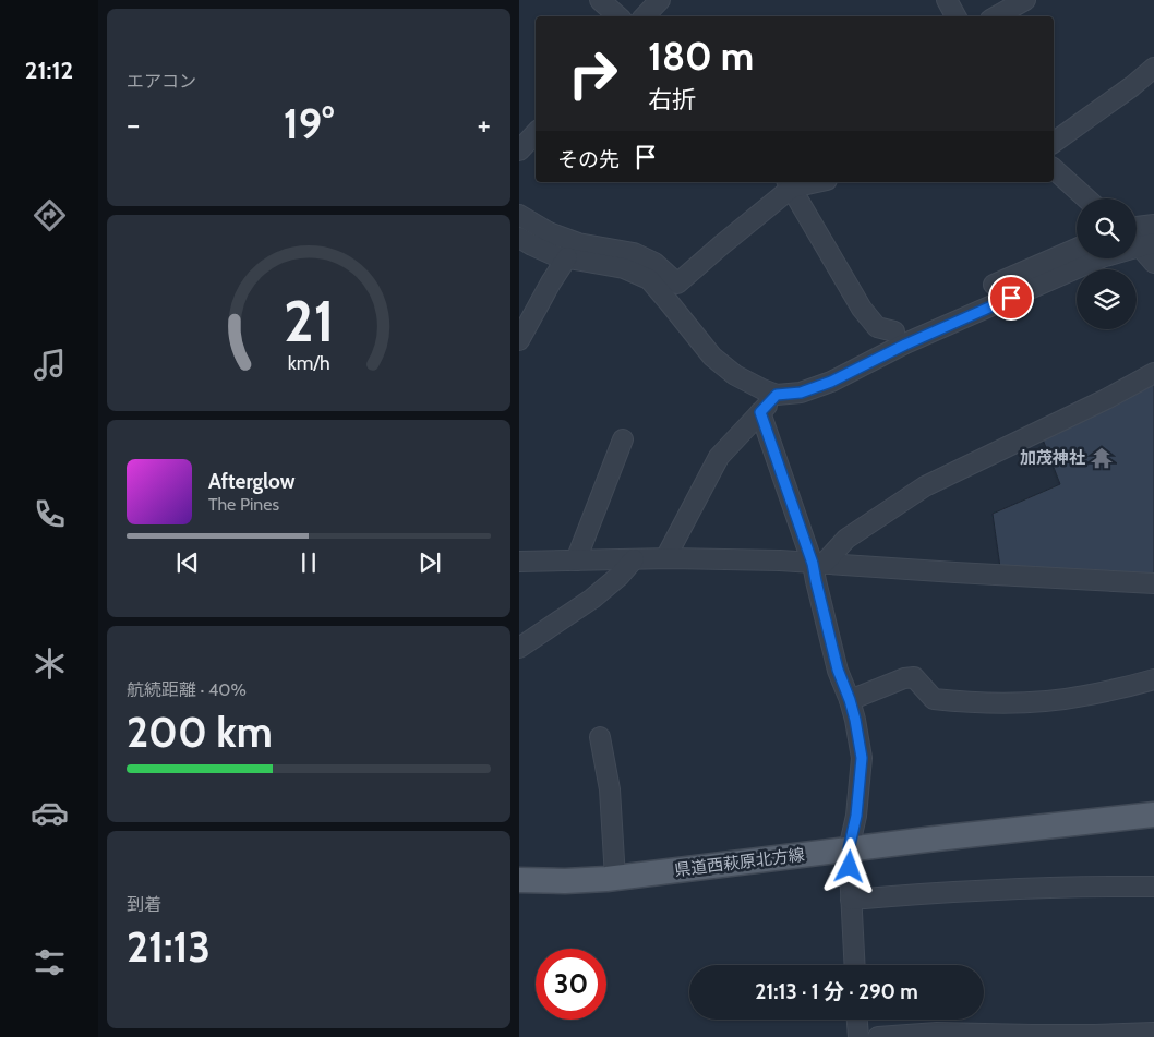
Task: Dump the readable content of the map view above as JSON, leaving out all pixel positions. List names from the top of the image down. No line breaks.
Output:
{"streets":{"main road":["県道西萩原北方線"]},"places":{"temple":["加茂神社"]},"page":{"tabs":"21:12","tile":["エアコン",["航続距離 · 40%","200 km"],["到着","21:13"]],"turn":["180 m","右折"],"heat":["−","19°","+"],"then":"その先","song":["Afterglow","The Pines"],"limit":"30","trip":"21:13 · 1 分 · 290 m","gauge":["21","km/h"]}}
